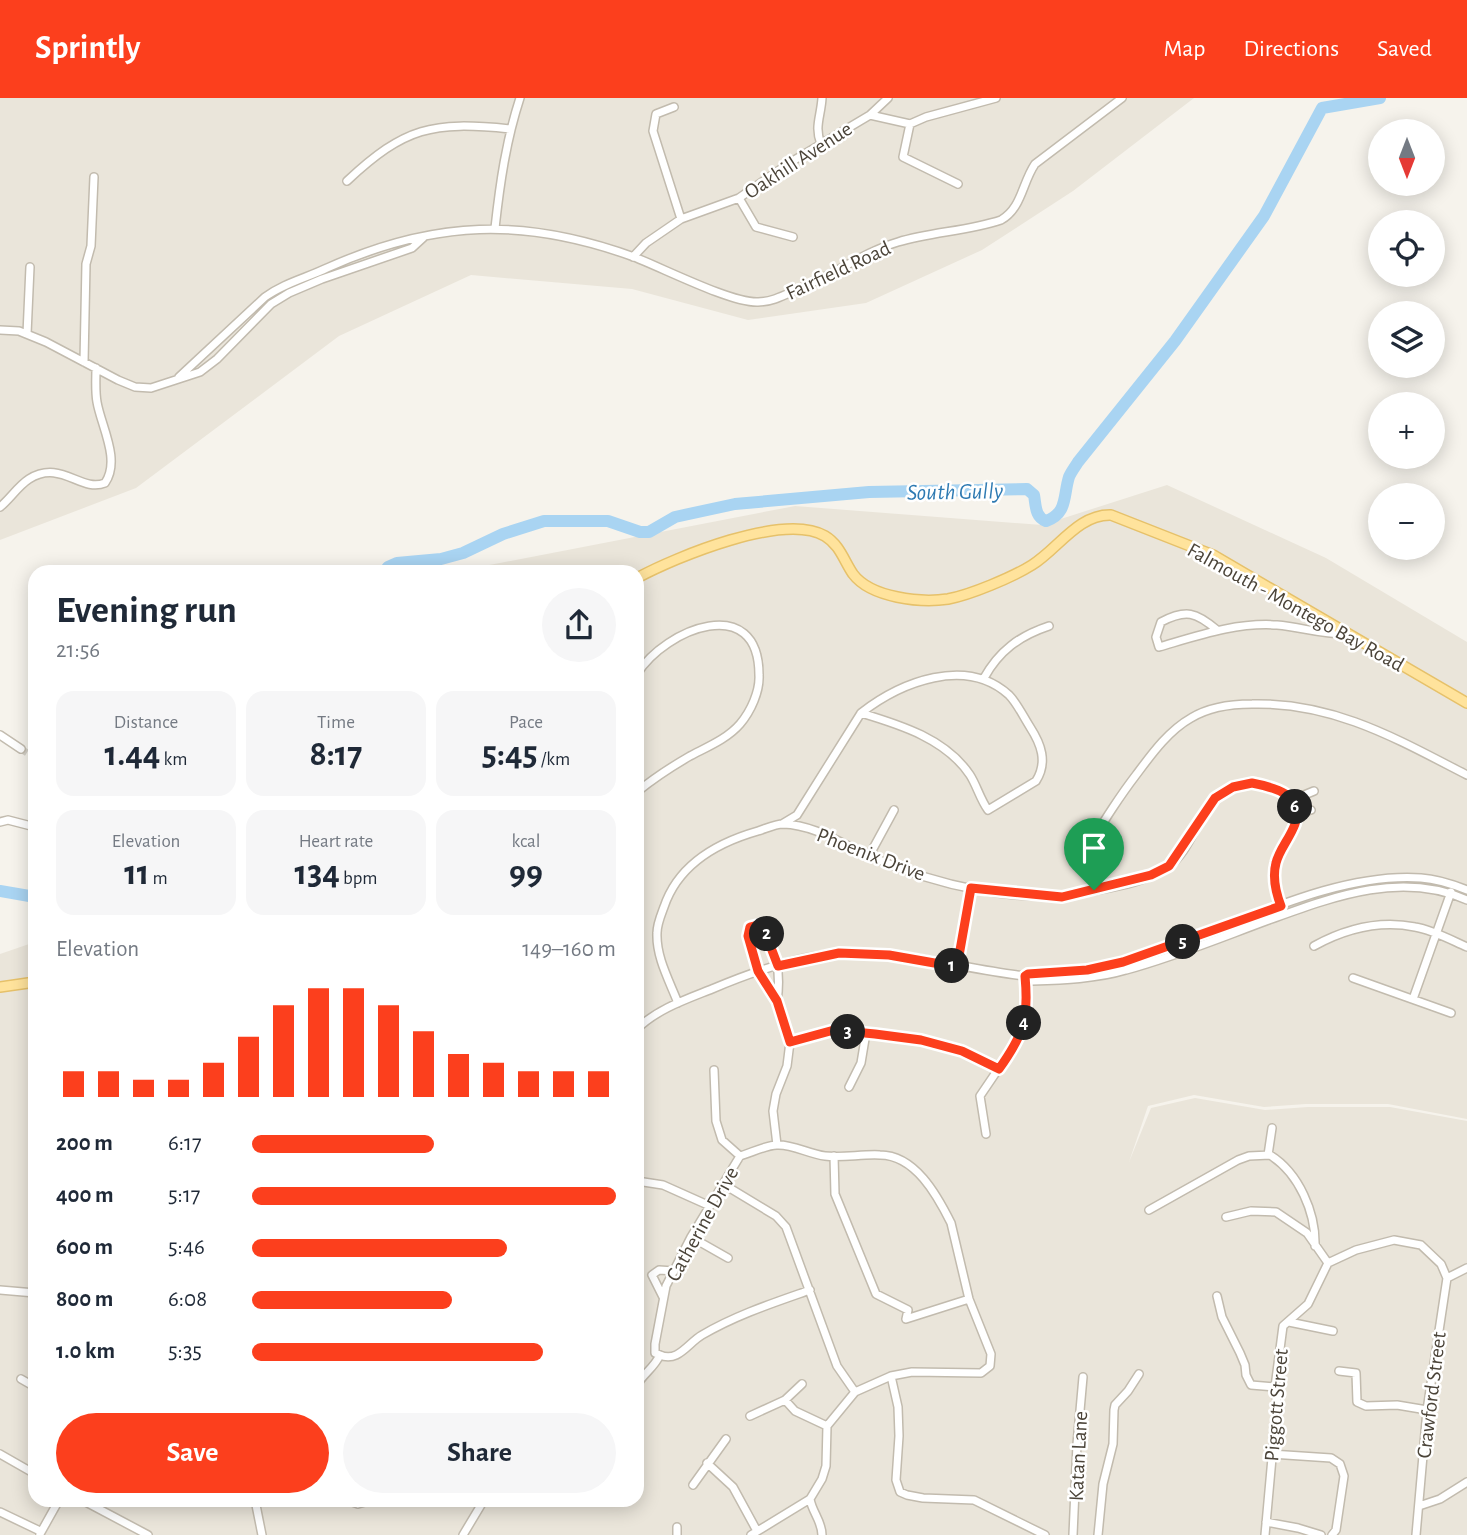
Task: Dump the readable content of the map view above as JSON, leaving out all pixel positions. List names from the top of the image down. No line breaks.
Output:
{"streets":{"main road":["Falmouth - Montego Bay Road"],"street":["Oakhill Avenue","Fairfield Road","Phoenix Drive","Catherine Drive","Crawford Street","Piggott Street","Katan Lane"]},"crossings":[["Oakhill Avenue","Fairfield Road"]],"water":["South Gully"],"north":"bottom","page":{"header":"Sprintly","nav":["Map","Directions","Saved"],"map_buttons":["+","−"],"heading":["Evening run","21:56"],"stats":[["Distance","1.44 km"],["Time","8:17"],["Pace","5:45 /km"],["Elevation","11 m"],["Heart rate","134 bpm"],["kcal","99"]],"pins":["6","2","5","1","4","3"],"chart":["Elevation","149–160 m"],"list":[{"name":"200 m","note":"6:17"},{"name":"400 m","note":"5:17"},{"name":"600 m","note":"5:46"},{"name":"800 m","note":"6:08"},{"name":"1.0 km","note":"5:35"}],"buttons":["Save","Share"]}}
